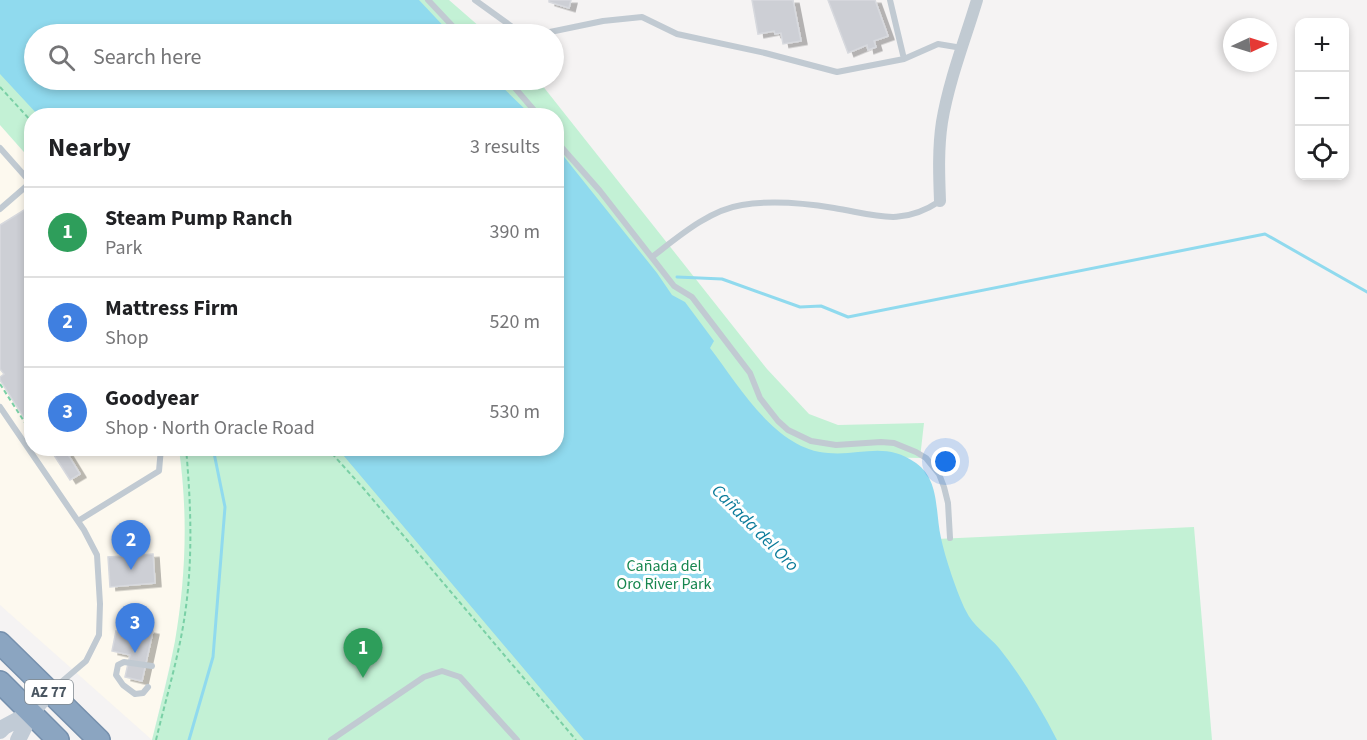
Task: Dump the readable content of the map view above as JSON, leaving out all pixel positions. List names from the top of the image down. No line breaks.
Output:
{"streets":{"highway":["AZ 77"]},"water":["Cañada del Oro"],"parks":["Cañada del Oro River Park"],"north":"right","page":{"map_buttons":["+","−"],"search":"Search here","heading":["Nearby","3 results"],"list":[{"mark":"1","name":"Steam Pump Ranch","note":"Park","value":"390 m"},{"mark":"2","name":"Mattress Firm","note":"Shop","value":"520 m"},{"mark":"3","name":"Goodyear","note":"Shop · North Oracle Road","value":"530 m"}],"pins":["2","3","1"]}}
